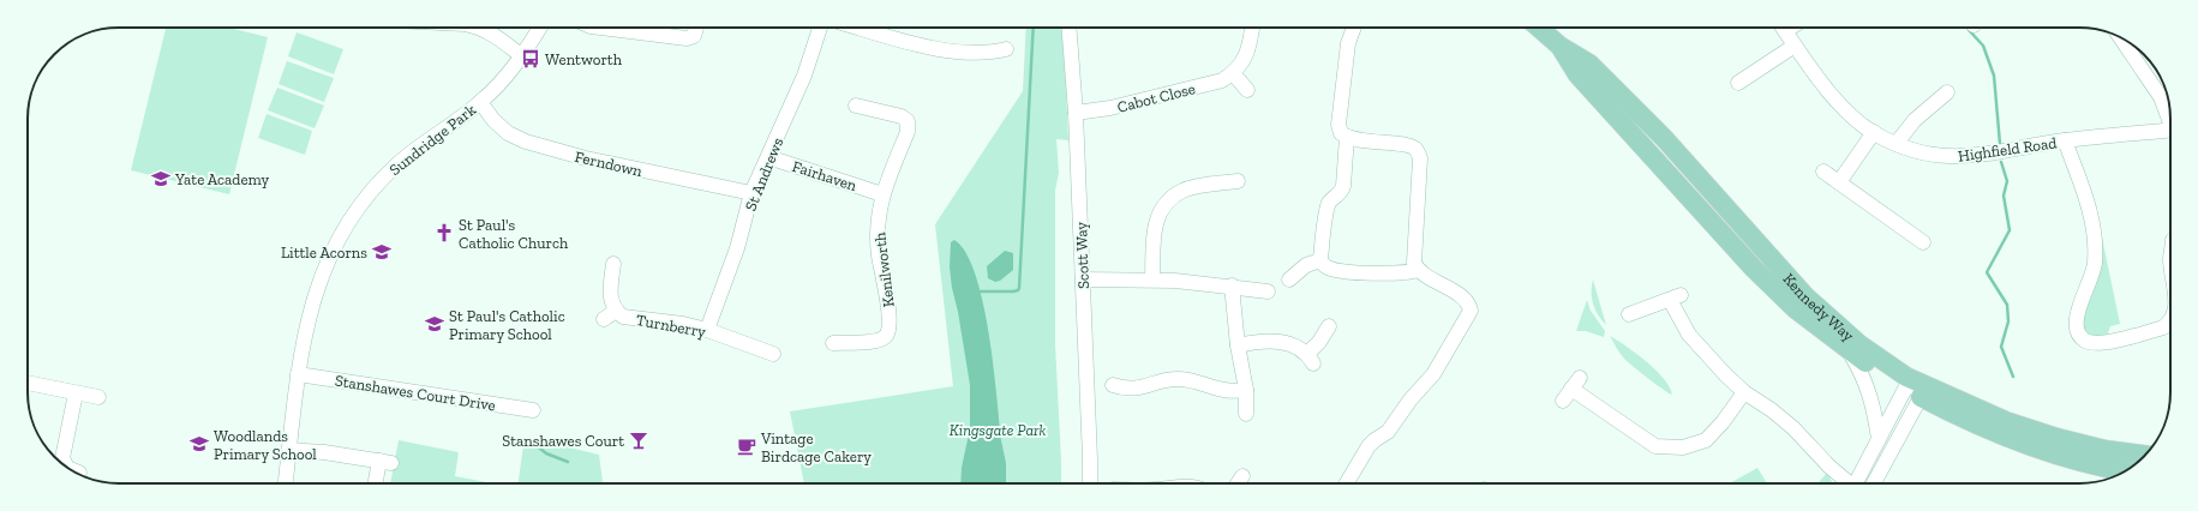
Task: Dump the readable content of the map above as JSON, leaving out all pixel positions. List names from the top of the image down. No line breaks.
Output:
{"streets":{"main road":["Kennedy Way"],"street":["Cabot Close","Sundridge Park","Highfield Road","Ferndown","St Andrews","Fairhaven","Scott Way","Kenilworth","Turnberry","Stanshawes Court Drive"]},"crossings":[["Cabot Close","Scott Way"],["Sundridge Park","Ferndown"],["Sundridge Park","Stanshawes Court Drive"],["Ferndown","St Andrews"],["St Andrews","Fairhaven"],["St Andrews","Turnberry"],["Fairhaven","Kenilworth"]],"parks":["Kingsgate Park"],"places":{"bus stop":["Wentworth"],"school or university":["Yate Academy","Little Acorns","St Paul's Catholic Primary School","Woodlands Primary School"],"church":["St Paul's Catholic Church"],"bar":["Stanshawes Court"],"cafe":["Vintage Birdcage Cakery"]}}
